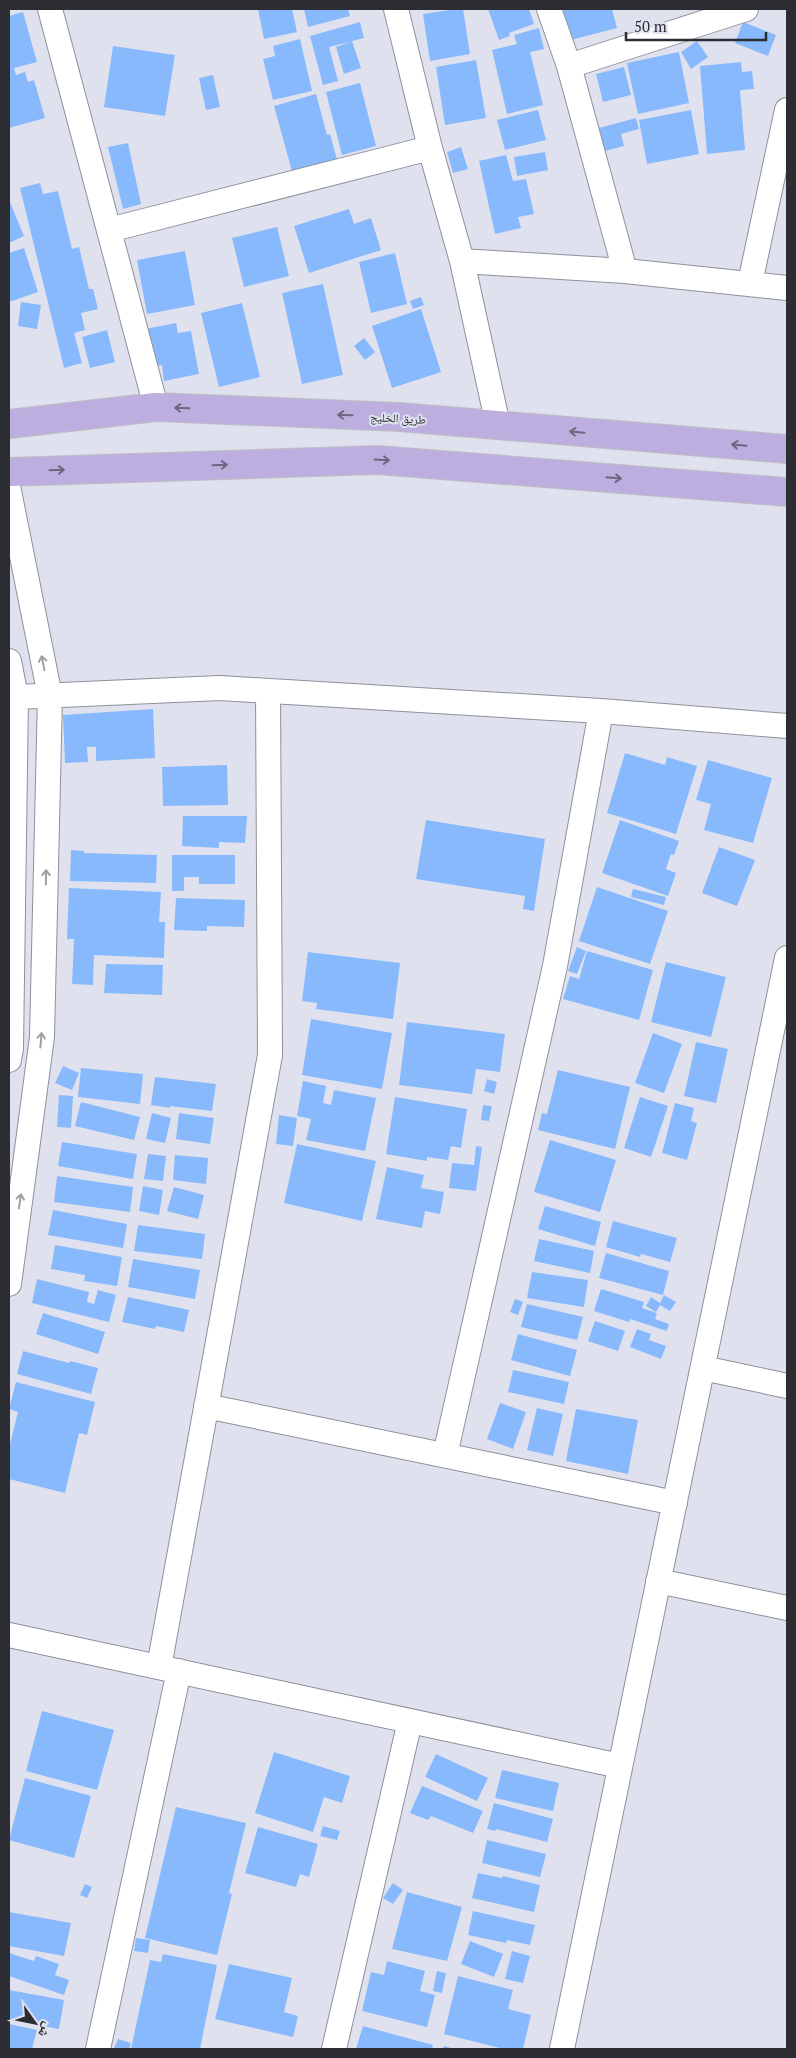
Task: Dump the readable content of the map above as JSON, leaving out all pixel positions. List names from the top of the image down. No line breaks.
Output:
{"streets":{"main road":["طريق الخليج"]},"scale_bar":"50 m","north":"bottom right"}
